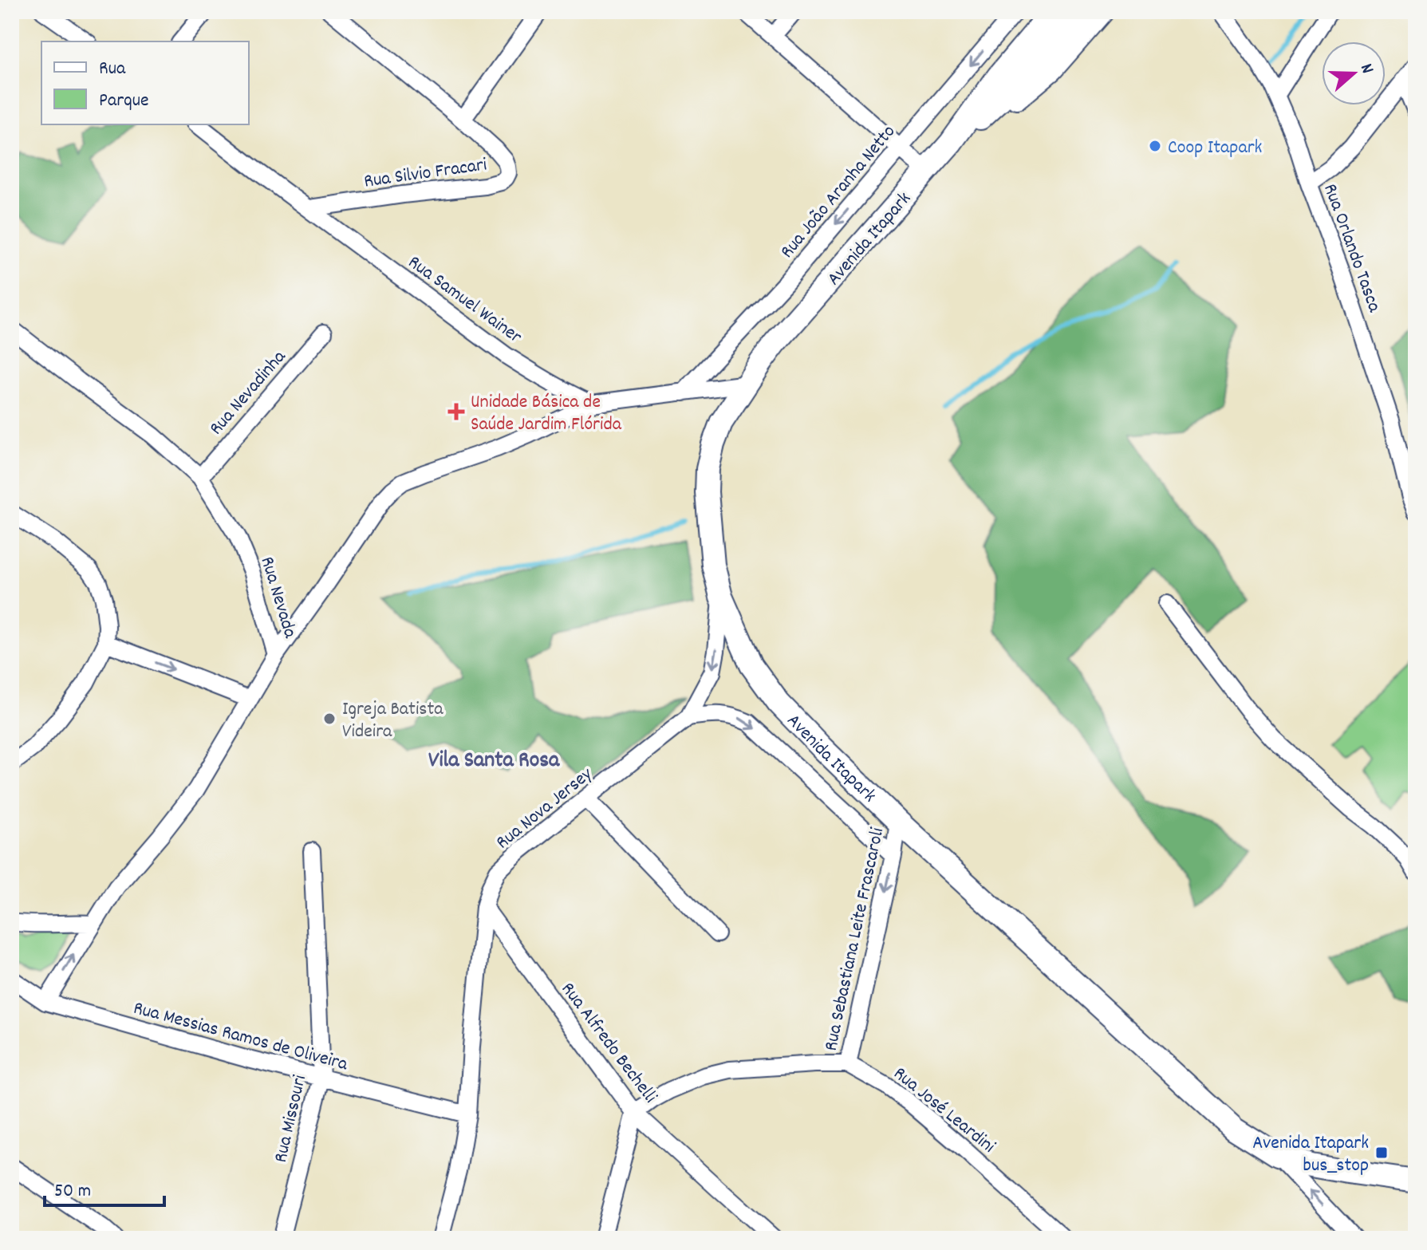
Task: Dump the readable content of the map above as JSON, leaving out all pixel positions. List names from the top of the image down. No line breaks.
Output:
{"streets":{"main road":["Avenida Itapark"],"street":["Rua Silvio Fracari","Rua João Aranha Netto","Rua Orlando Tasca","Rua Samuel Wainer","Rua Nevadinha","Rua Nevada","Rua Nova Jersey","Rua Sebastiana Leite Frascaroli","Rua Messias Ramos de Oliveira","Rua Alfredo Bechelli","Rua José Leardini","Rua Missouri"]},"crossings":[["Rua Silvio Fracari","Rua Samuel Wainer"],["Avenida Itapark","Rua Nova Jersey"],["Avenida Itapark","Rua Sebastiana Leite Frascaroli"],["Rua Nevadinha","Rua Nevada"],["Rua Nevada","Rua Messias Ramos de Oliveira"],["Rua Nova Jersey","Rua Messias Ramos de Oliveira"],["Rua Nova Jersey","Rua Alfredo Bechelli"],["Rua Sebastiana Leite Frascaroli","Rua José Leardini"],["Rua Messias Ramos de Oliveira","Rua Missouri"],["Rua Alfredo Bechelli","Rua José Leardini"]],"one_way":["Rua João Aranha Netto","Rua Sebastiana Leite Frascaroli"],"districts":["Vila Santa Rosa"],"places":{"other":["Coop Itapark","Igreja Batista Videira"],"health":["Unidade Básica de Saúde Jardim Flórida"],"transit":["Avenida Itapark bus_stop"]},"legend":["Rua","Parque"],"scale_bar":"50 m","north":"right"}
